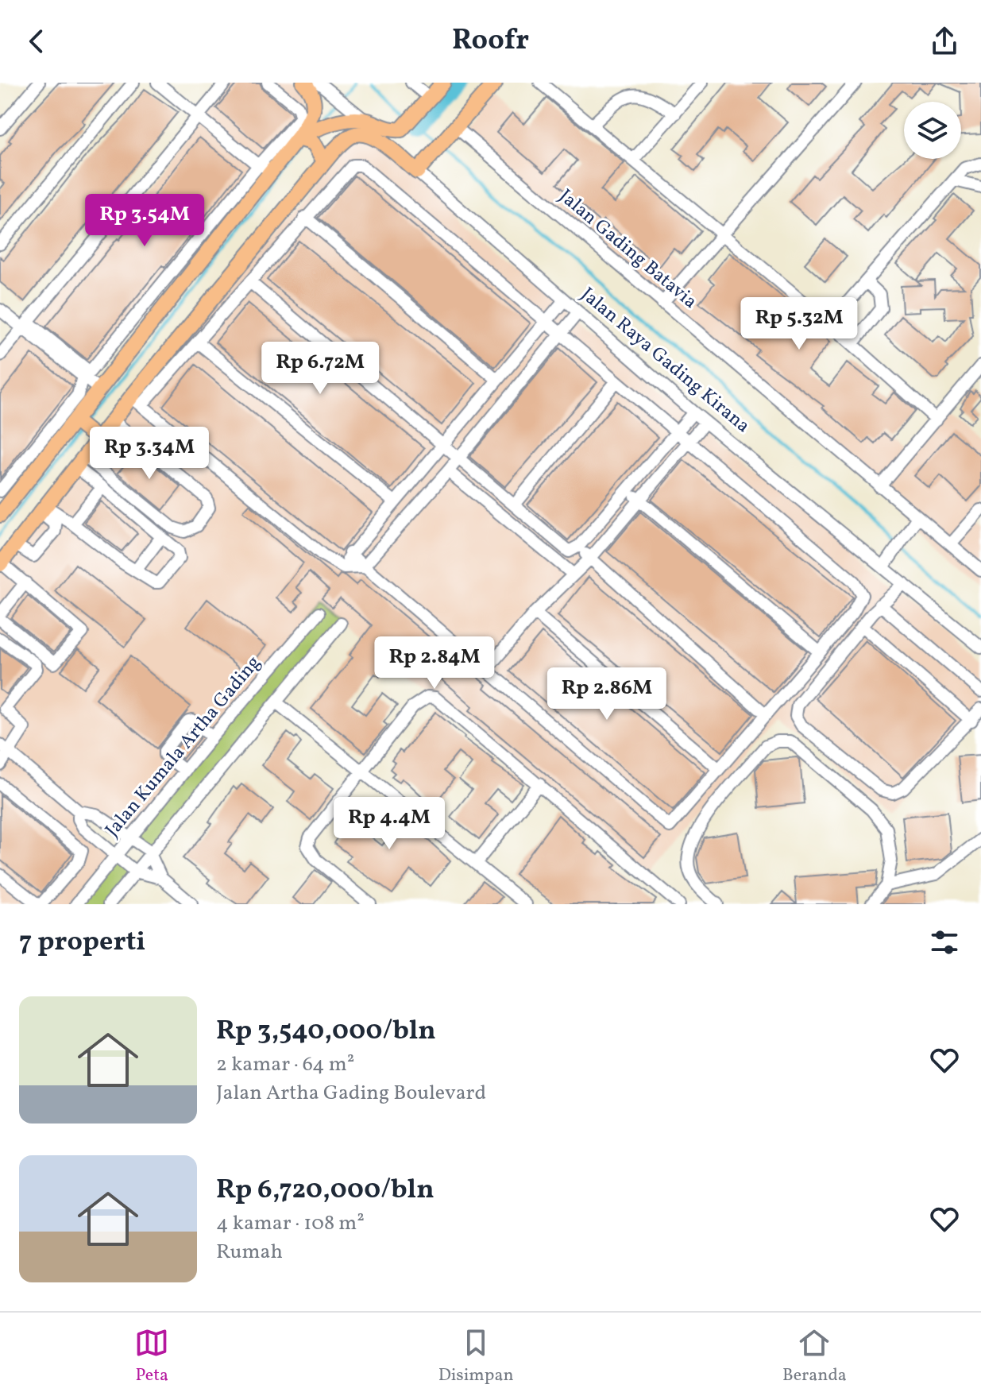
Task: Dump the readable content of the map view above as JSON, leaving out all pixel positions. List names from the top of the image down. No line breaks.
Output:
{"streets":{"main road":["Jalan Raya Gading Kirana"],"street":["Jalan Gading Batavia","Jalan Kumala Artha Gading"]},"page":{"header":"Roofr","price":["Rp 3.54M","Rp 5.32M","Rp 6.72M","Rp 3.34M","Rp 2.84M","Rp 2.86M","Rp 4.4M"],"heading":"7 properti","list":[{"name":"Rp 3,540,000/bln","note":"2 kamar · 64 m² · Jalan Artha Gading Boulevard"},{"name":"Rp 6,720,000/bln","note":"4 kamar · 108 m² · Rumah"}],"tabs":["Peta","Disimpan","Beranda"]}}
